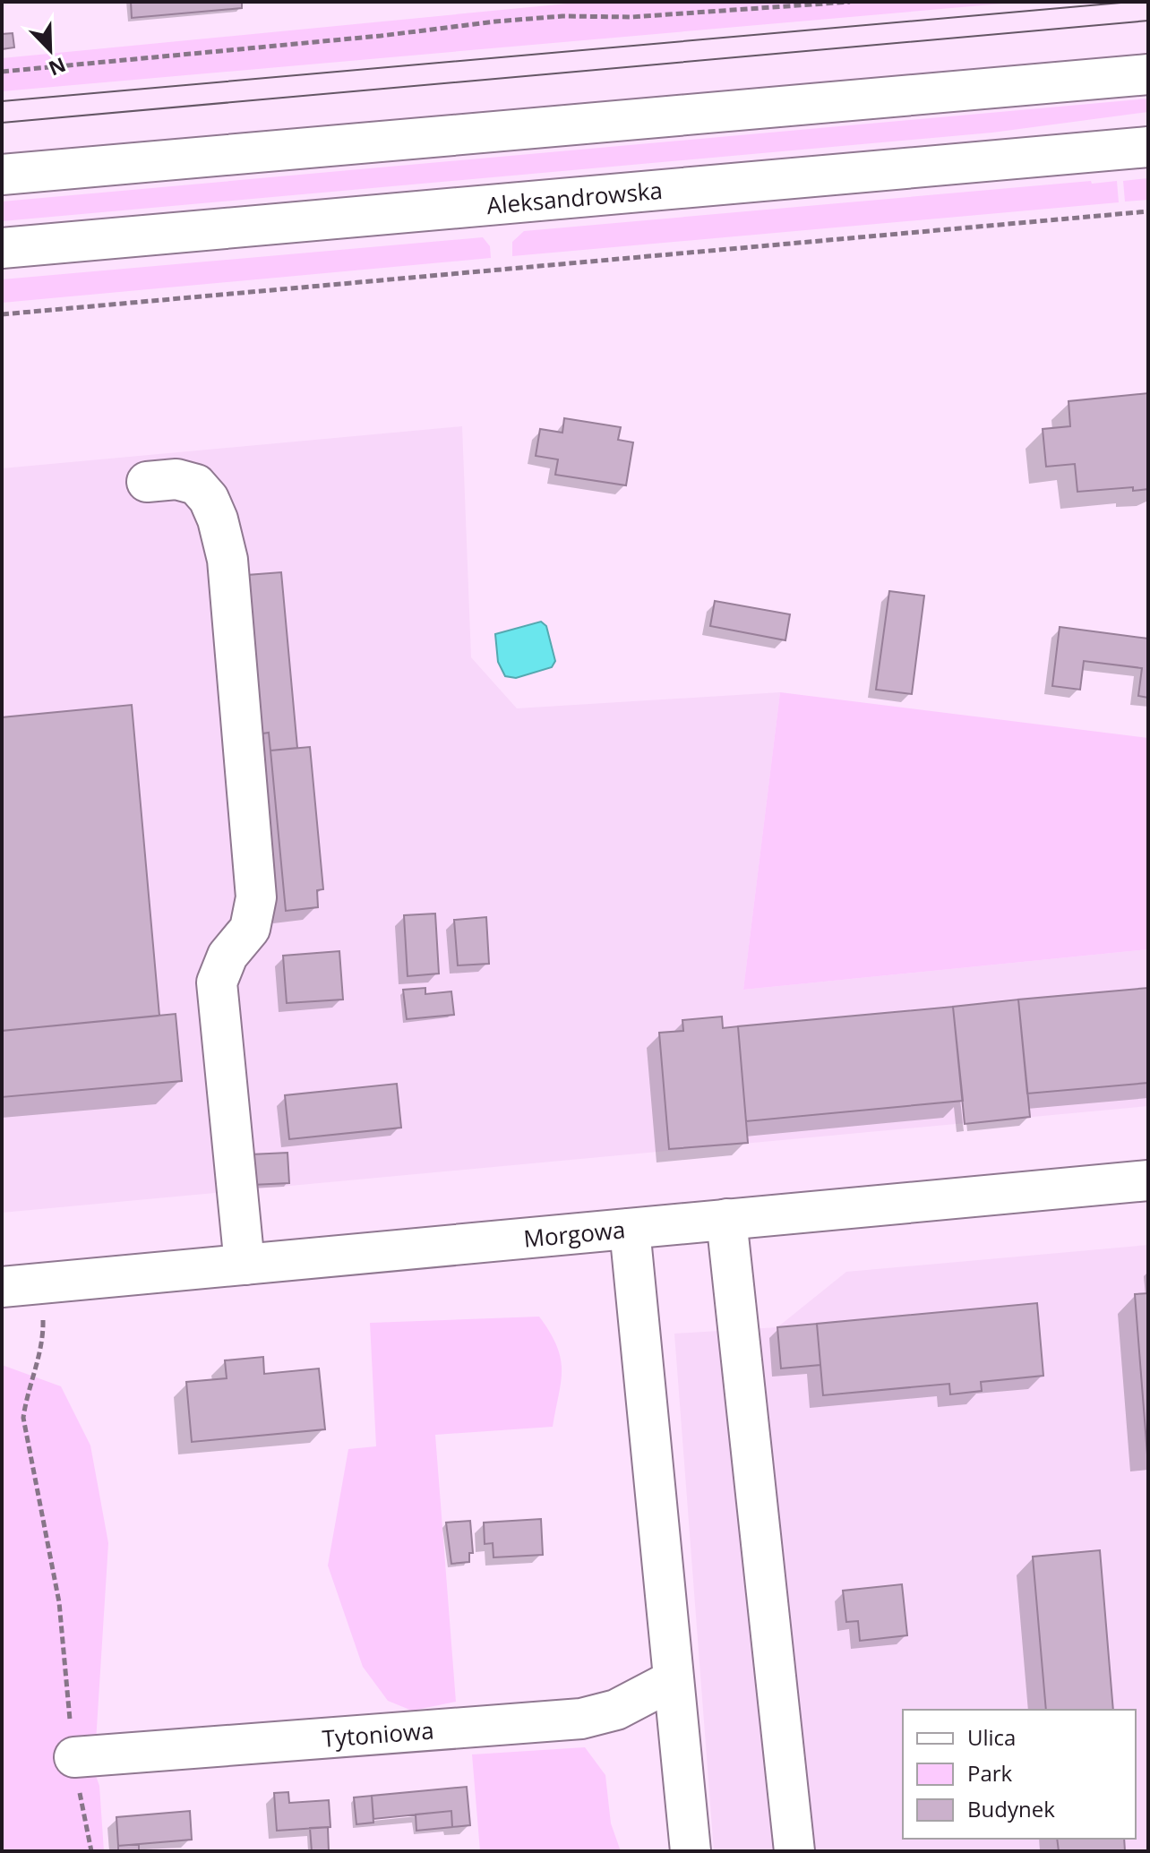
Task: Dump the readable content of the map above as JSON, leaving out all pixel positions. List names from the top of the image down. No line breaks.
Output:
{"streets":{"street":["Aleksandrowska","Morgowa","Tytoniowa"]},"legend":["Ulica","Park","Budynek"],"north":"bottom right"}
